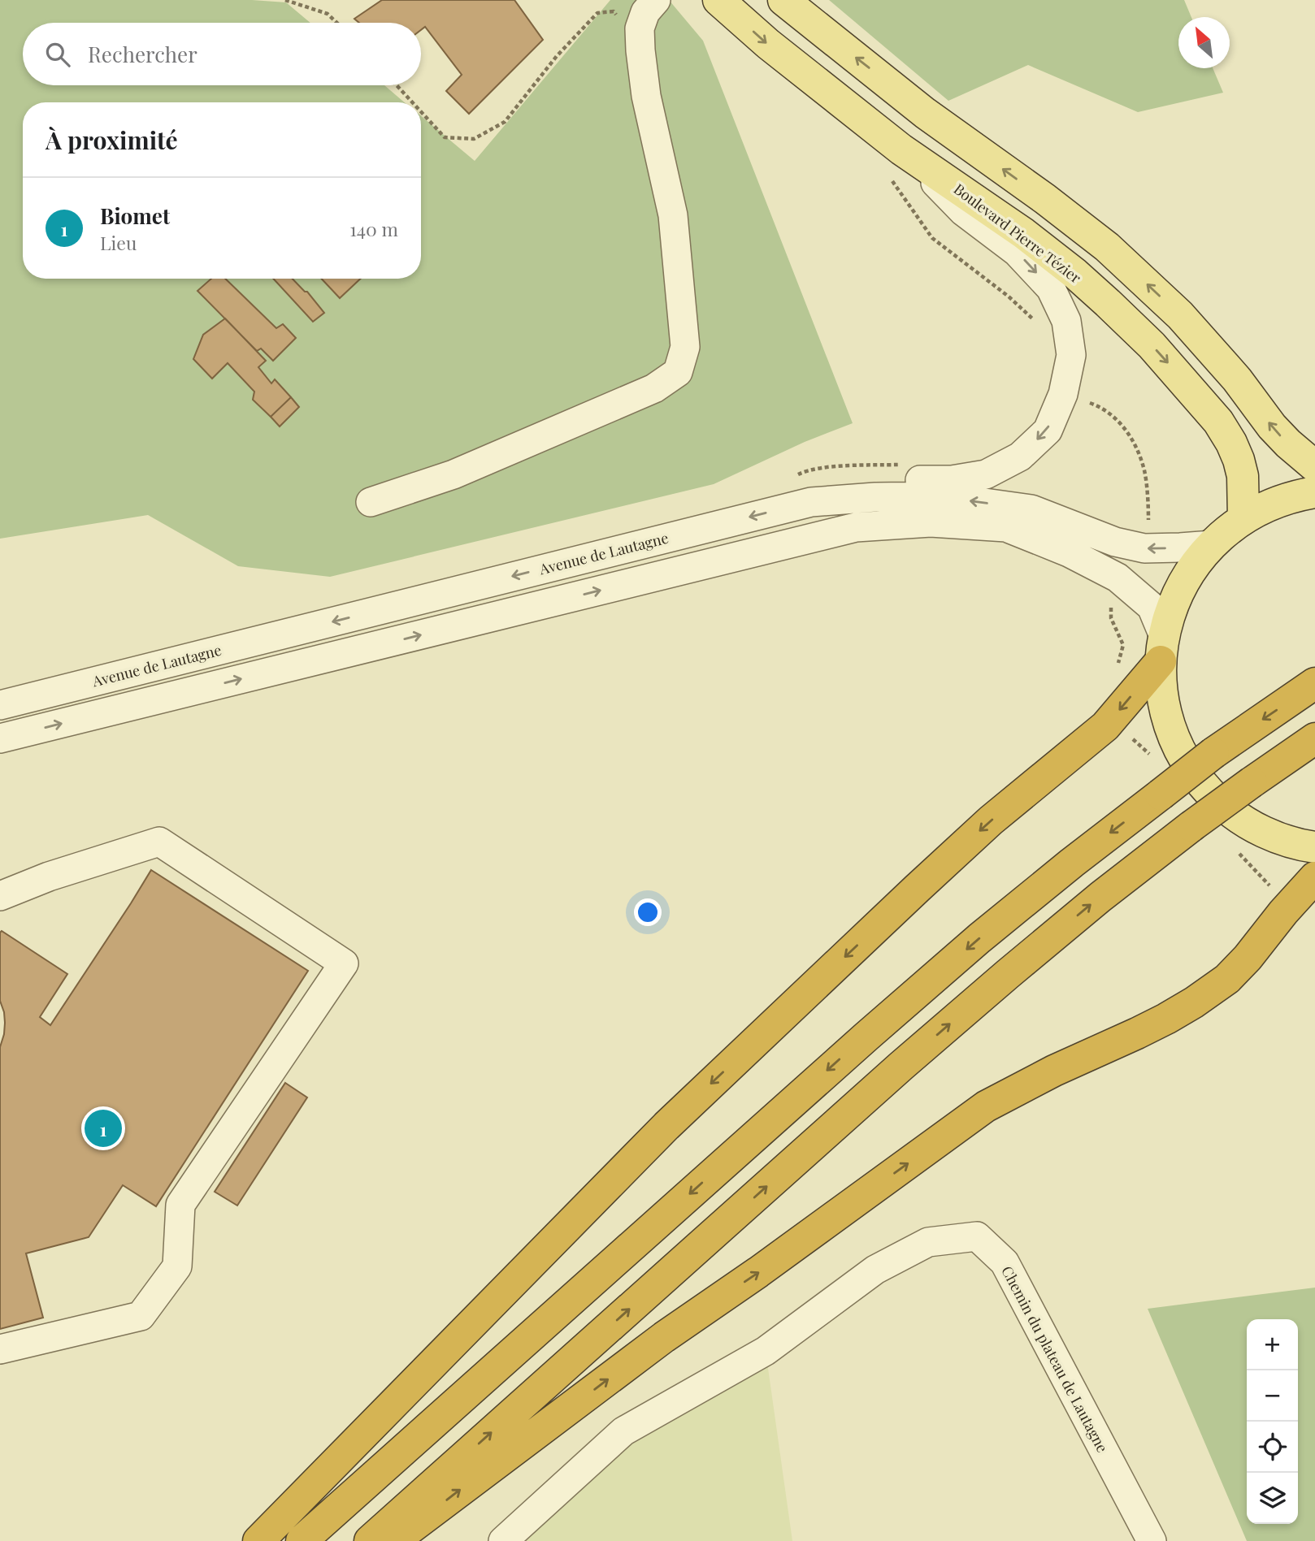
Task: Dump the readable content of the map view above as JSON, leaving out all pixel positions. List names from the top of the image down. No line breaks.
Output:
{"streets":{"main road":["Boulevard Pierre Tézier"],"street":["Avenue de Lautagne","Chemin du plateau de Lautagne"]},"north":"top left","page":{"search":"Rechercher","heading":"À proximité","list":[{"mark":"1","name":"Biomet","note":"Lieu","value":"140 m"}],"pins":"1","map_buttons":["+","−"]}}
